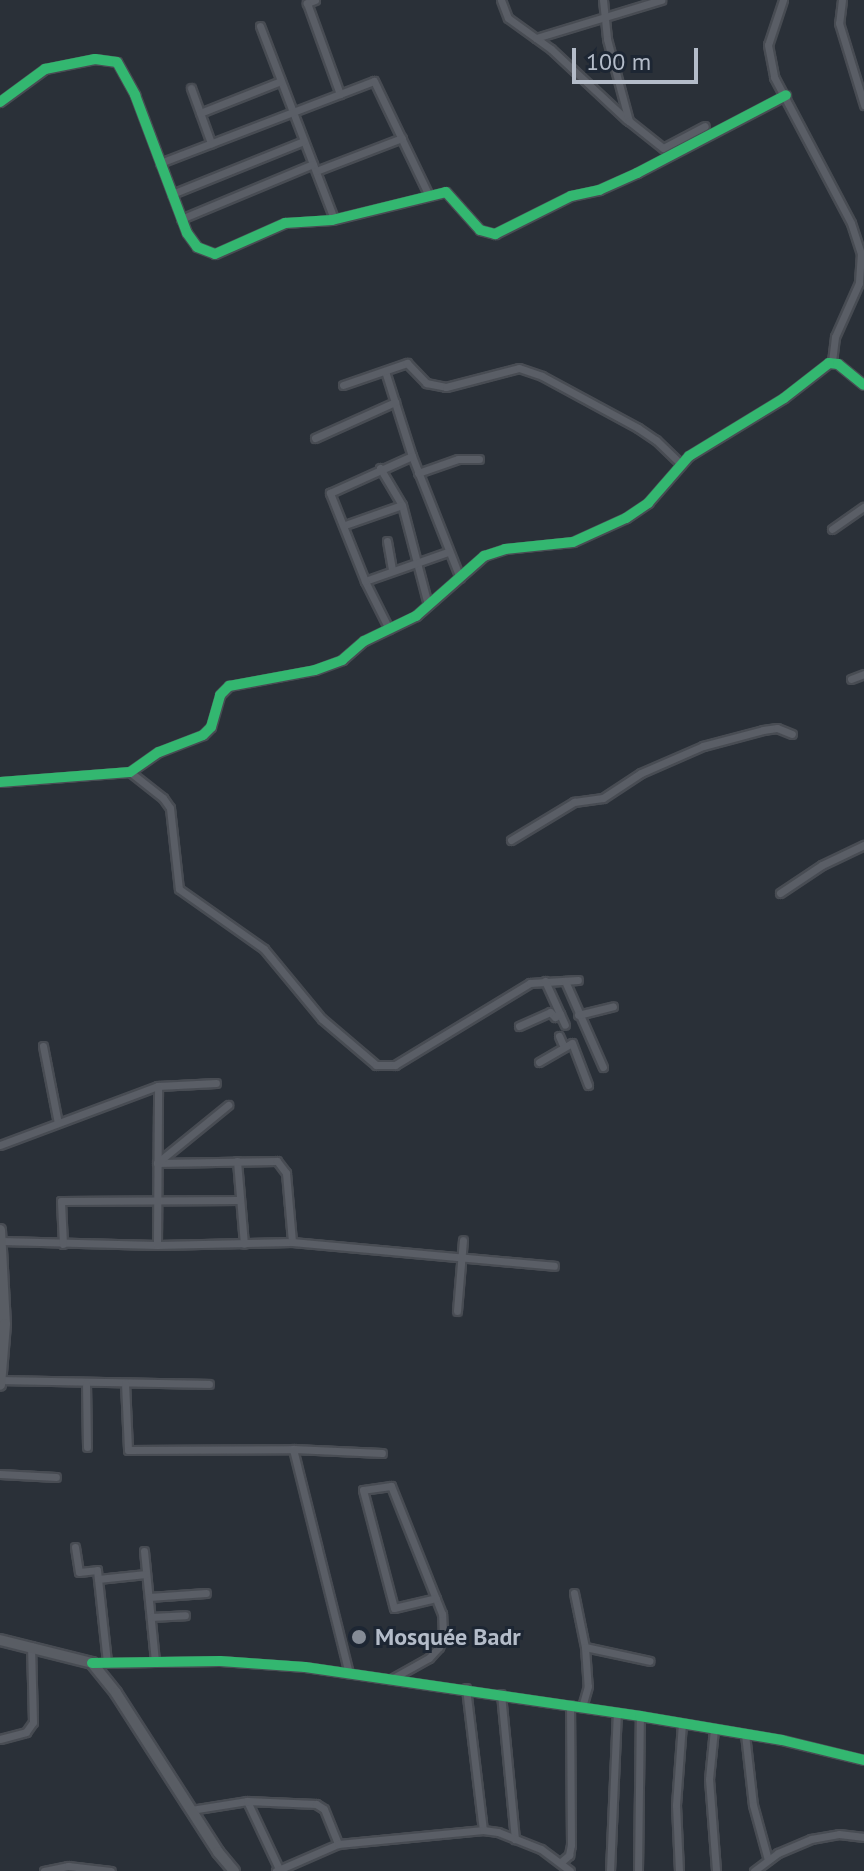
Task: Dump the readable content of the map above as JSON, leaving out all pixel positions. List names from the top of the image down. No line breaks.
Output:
{"places":["Mosquée Badr"],"scale_bar":"100 m"}
